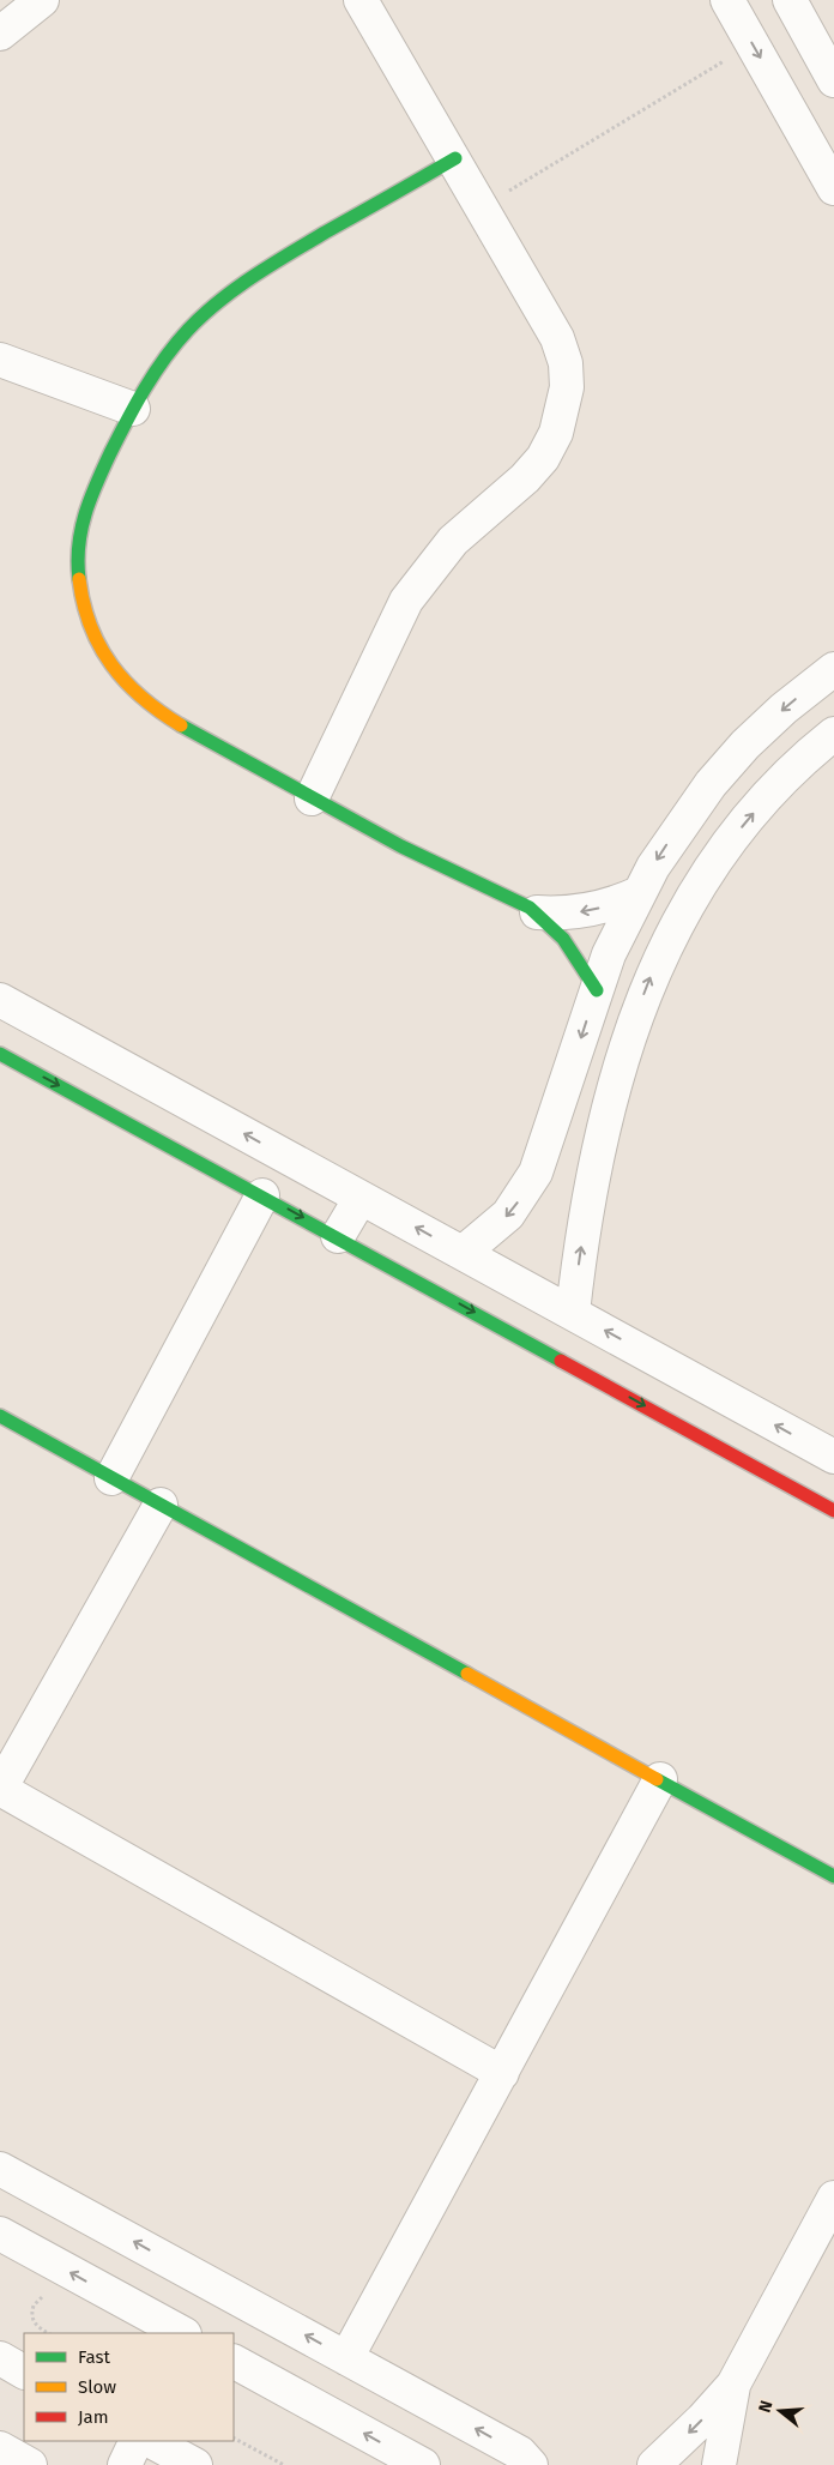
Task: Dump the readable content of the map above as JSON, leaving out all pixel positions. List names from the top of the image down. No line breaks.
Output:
{"legend":["Fast","Slow","Jam"],"north":"left"}
